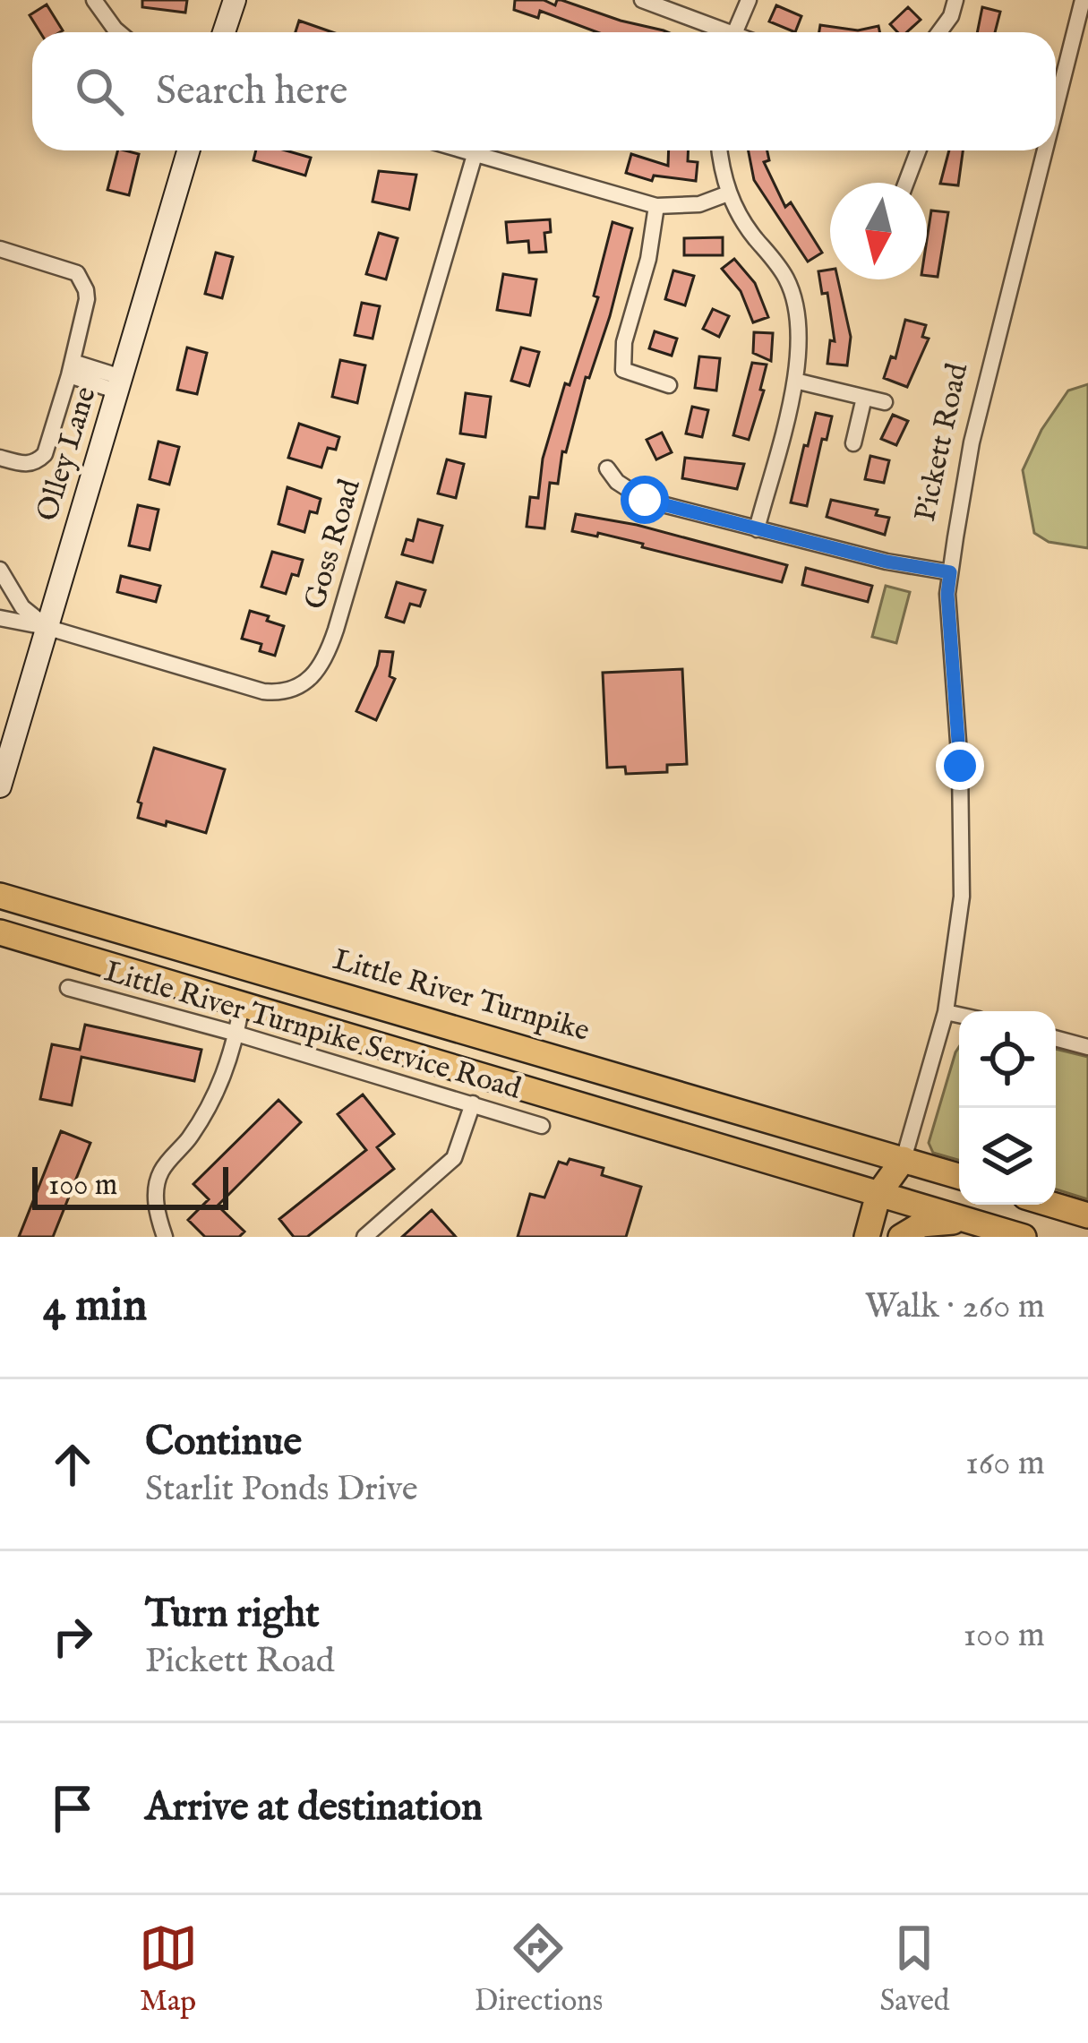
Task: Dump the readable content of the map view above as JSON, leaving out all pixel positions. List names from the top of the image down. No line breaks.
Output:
{"streets":{"main road":["Pickett Road","Olley Lane","Little River Turnpike"],"street":["Goss Road","Little River Turnpike Service Road"]},"crossings":[["Pickett Road","Little River Turnpike"],["Olley Lane","Goss Road"]],"scale_bar":"100 m","north":"bottom","page":{"search":"Search here","scale":"100 m","heading":["4 min","Walk · 260 m"],"list":[["Continue","Starlit Ponds Drive","160 m"],["Turn right","Pickett Road","100 m"],"Arrive at destination"],"nav":["Map","Directions","Saved"]}}
